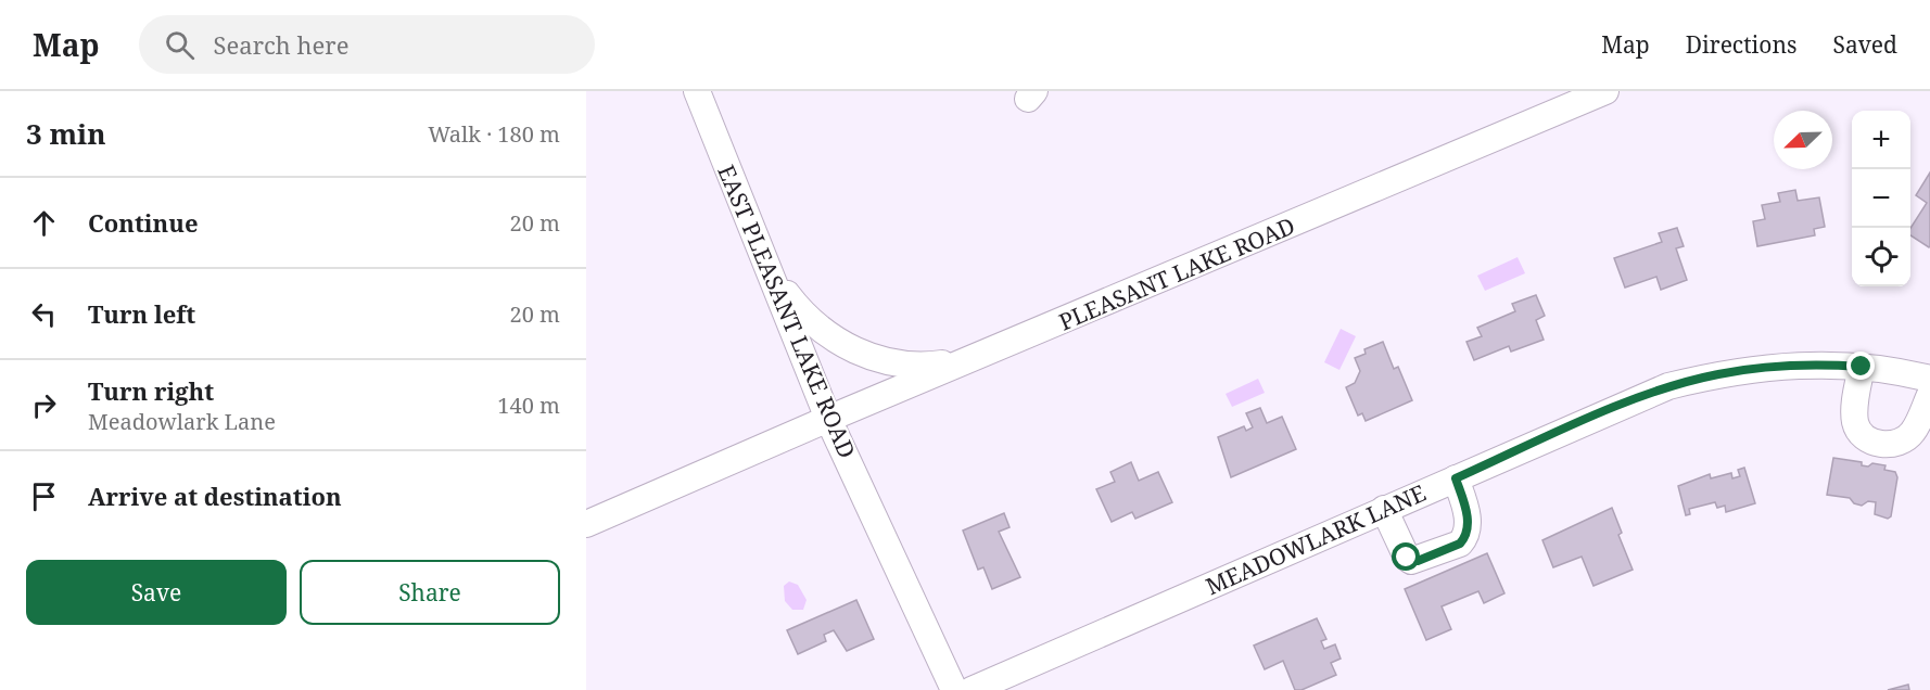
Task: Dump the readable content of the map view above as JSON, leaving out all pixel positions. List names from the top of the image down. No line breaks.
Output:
{"streets":{"street":["PLEASANT LAKE ROAD","EAST PLEASANT LAKE ROAD","MEADOWLARK LANE"]},"crossings":[["PLEASANT LAKE ROAD","EAST PLEASANT LAKE ROAD"]],"north":"bottom left","page":{"header":"Map","search":"Search here","nav":["Map","Directions","Saved"],"heading":["3 min","Walk · 180 m"],"map_buttons":["+","−"],"list":[["Continue","20 m"],["Turn left","20 m"],["Turn right","Meadowlark Lane","140 m"],"Arrive at destination"],"buttons":["Save","Share"]}}
